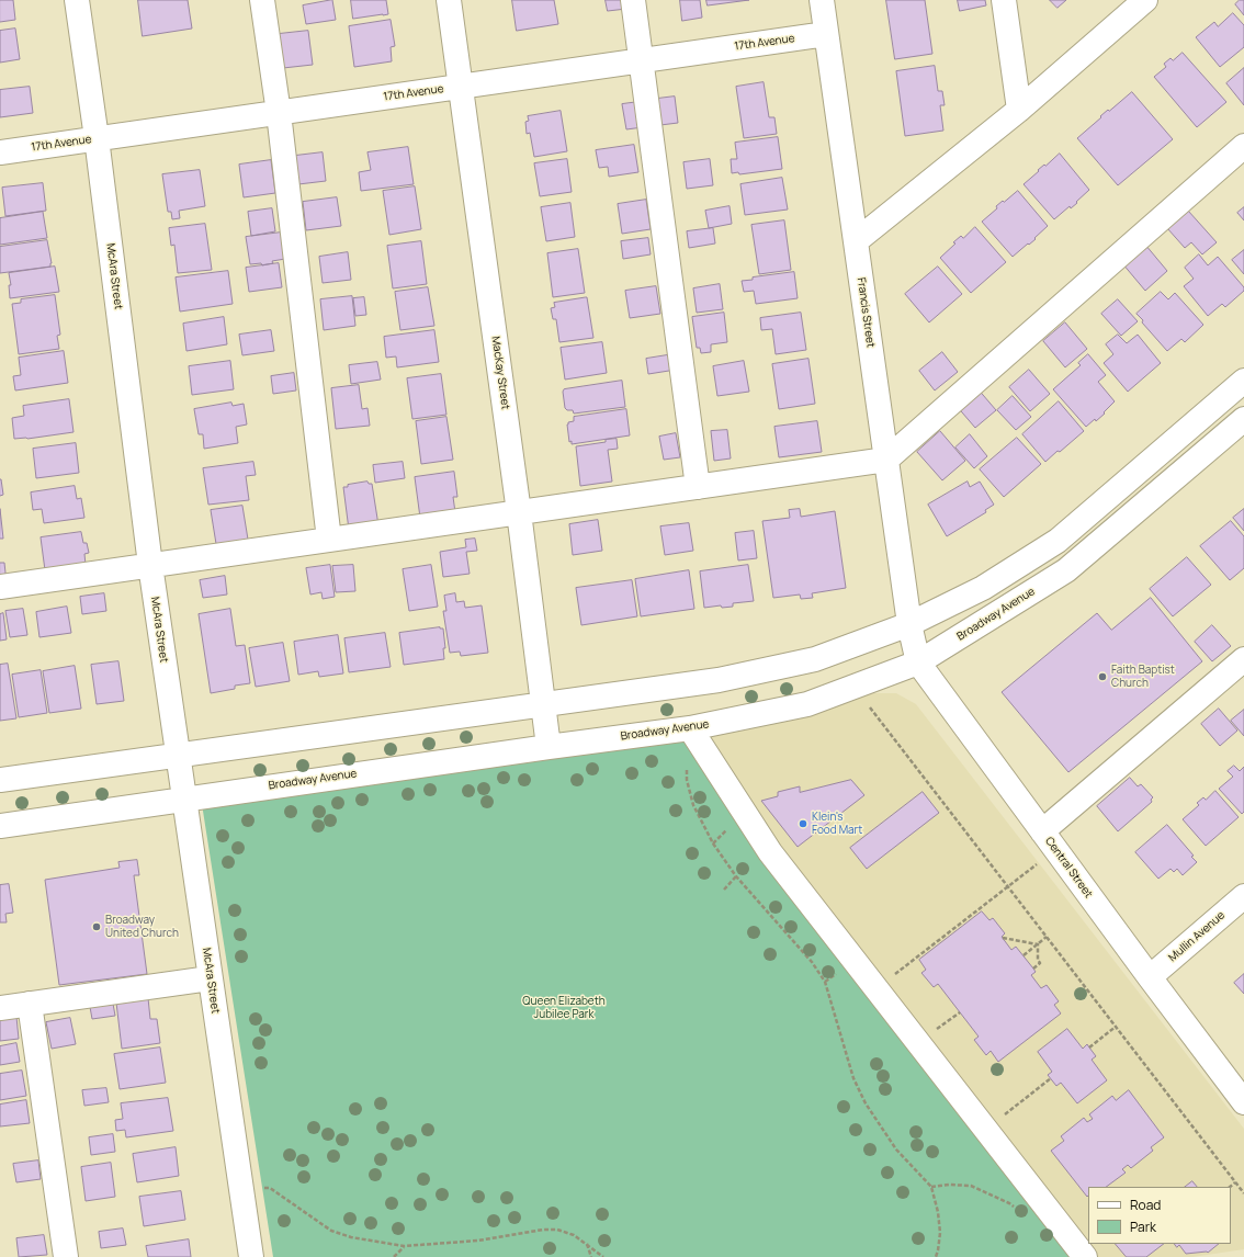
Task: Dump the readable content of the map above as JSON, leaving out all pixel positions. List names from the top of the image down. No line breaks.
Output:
{"streets":{"street":["17th Avenue","McAra Street","Francis Street","MacKay Street","Broadway Avenue","Central Street","Mullin Avenue"]},"crossings":[["17th Avenue","McAra Street"],["17th Avenue","Francis Street"],["17th Avenue","MacKay Street"],["McAra Street","Broadway Avenue"],["Francis Street","Central Street"],["MacKay Street","Broadway Avenue"],["Broadway Avenue","Central Street"],["Central Street","Mullin Avenue"]],"parks":["Queen Elizabeth Jubilee Park"],"places":["Faith Baptist Church","Klein's Food Mart","Broadway United Church"],"legend":["Road","Park"]}
